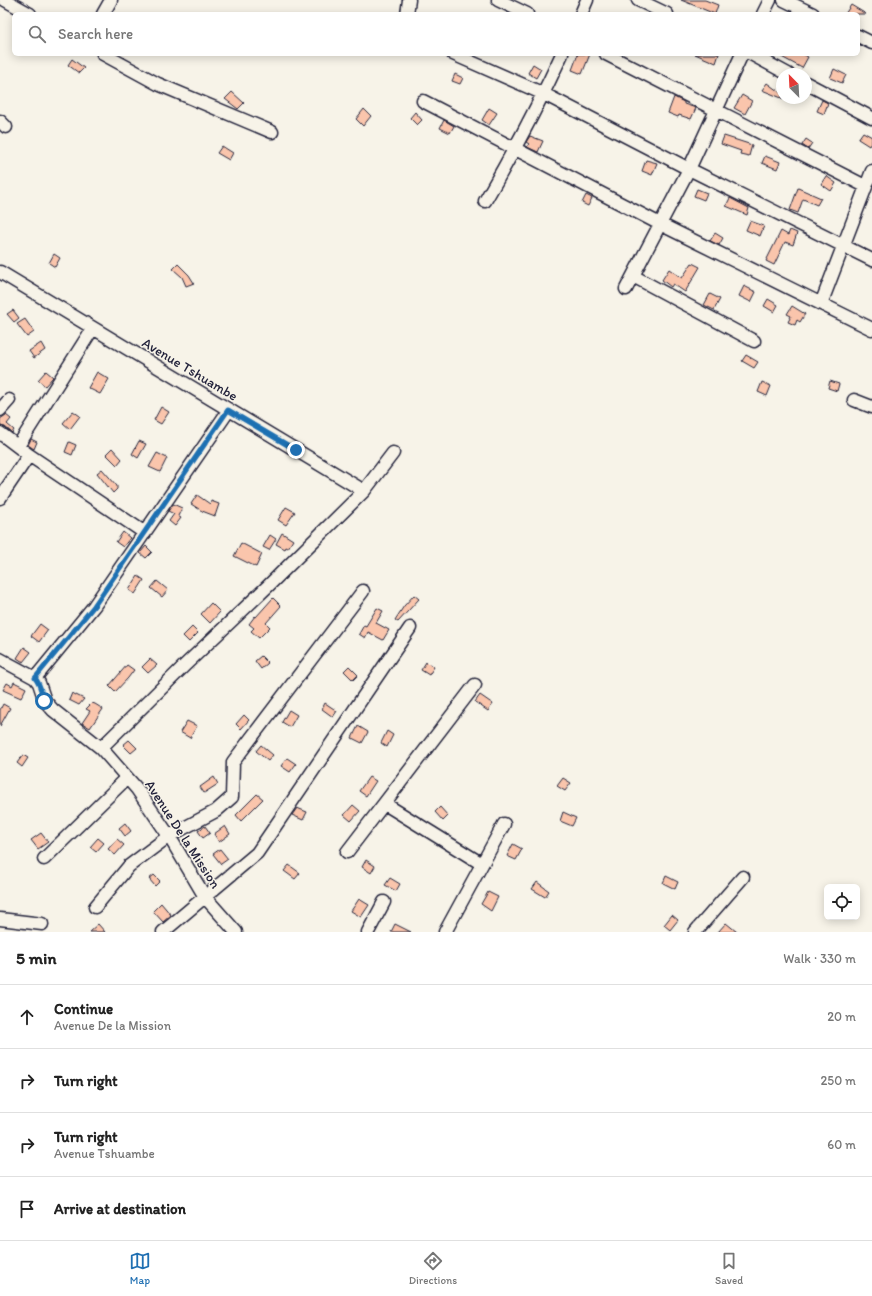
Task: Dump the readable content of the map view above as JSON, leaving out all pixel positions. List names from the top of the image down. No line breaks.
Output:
{"streets":{"street":["Avenue Tshuambe","Avenue De la Mission"]},"north":"top left","page":{"search":"Search here","heading":["5 min","Walk · 330 m"],"list":[["Continue","Avenue De la Mission","20 m"],["Turn right","250 m"],["Turn right","Avenue Tshuambe","60 m"],"Arrive at destination"],"nav":["Map","Directions","Saved"]}}
